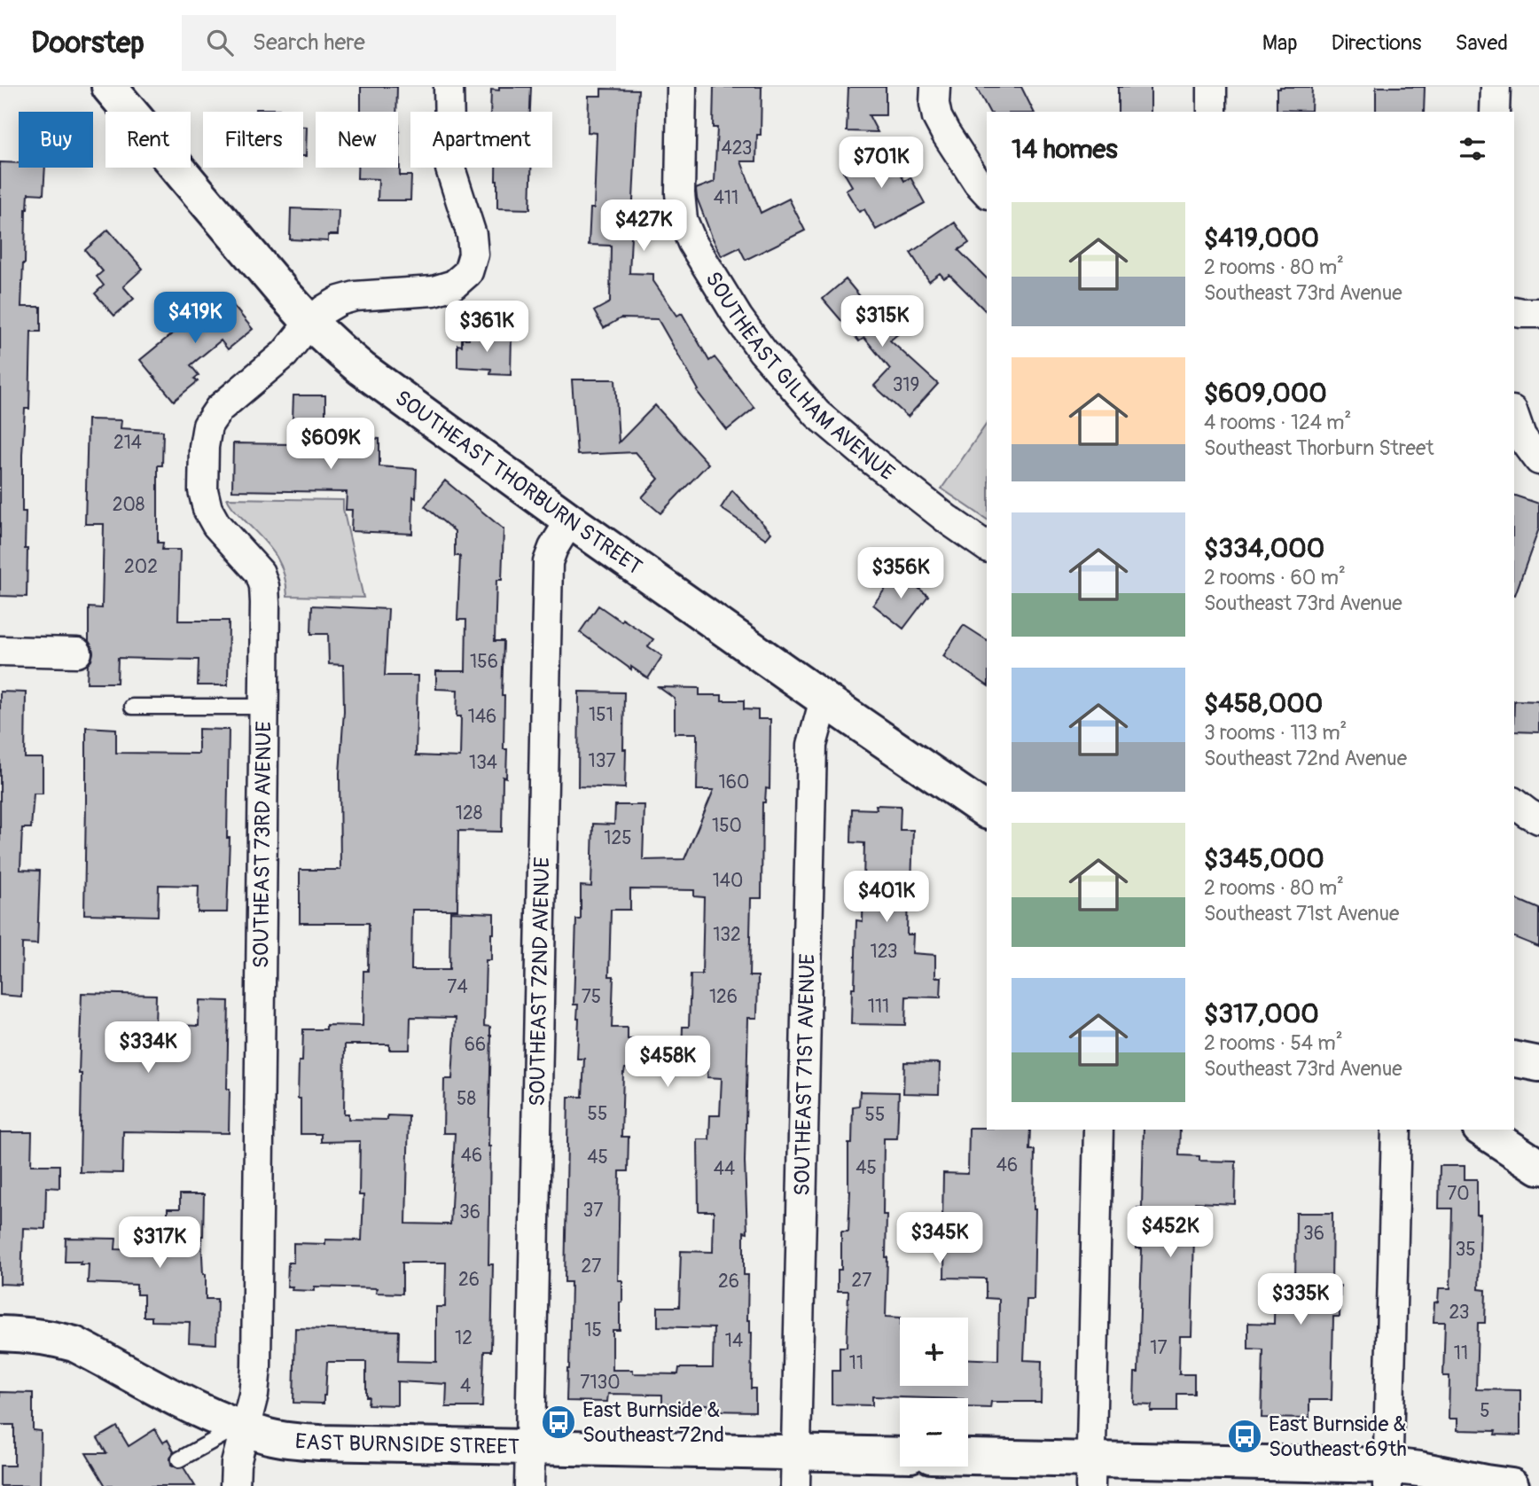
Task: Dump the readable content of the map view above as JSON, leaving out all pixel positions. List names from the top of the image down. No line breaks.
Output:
{"streets":{"street":["SOUTHEAST GILHAM AVENUE","SOUTHEAST THORBURN STREET","SOUTHEAST 73RD AVENUE","SOUTHEAST 72ND AVENUE","SOUTHEAST 71ST AVENUE","EAST BURNSIDE STREET"]},"crossings":[["SOUTHEAST THORBURN STREET","SOUTHEAST 73RD AVENUE"],["SOUTHEAST THORBURN STREET","SOUTHEAST 72ND AVENUE"],["SOUTHEAST THORBURN STREET","SOUTHEAST 71ST AVENUE"],["SOUTHEAST 73RD AVENUE","EAST BURNSIDE STREET"],["SOUTHEAST 72ND AVENUE","EAST BURNSIDE STREET"],["SOUTHEAST 71ST AVENUE","EAST BURNSIDE STREET"]],"places":{"bus stop":["East Burnside & Southeast 72nd","East Burnside & Southeast 69th"]},"house_numbers":["423","411","319","214","208","202","156","151","146","137","134","160","128","150","125","140","132","123","74","75","126","111","66","58","55","55","46","45","46","45","44","70","37","36","36","35","27","26","27","26","23","15","12","14","17","11","11","7130","4","5"],"page":{"header":"Doorstep","search":"Search here","nav":["Map","Directions","Saved"],"chip":["Buy","Rent","Filters","New","Apartment"],"heading":"14 homes","price":["$701K","$427K","$419K","$315K","$361K","$609K","$356K","$401K","$334K","$458K","$452K","$345K","$317K","$335K"],"list":[{"name":"$419,000","note":"2 rooms · 80 m² · Southeast 73rd Avenue"},{"name":"$609,000","note":"4 rooms · 124 m² · Southeast Thorburn Street"},{"name":"$334,000","note":"2 rooms · 60 m² · Southeast 73rd Avenue"},{"name":"$458,000","note":"3 rooms · 113 m² · Southeast 72nd Avenue"},{"name":"$345,000","note":"2 rooms · 80 m² · Southeast 71st Avenue"},{"name":"$317,000","note":"2 rooms · 54 m² · Southeast 73rd Avenue"}],"map_buttons":["+","−"]}}
